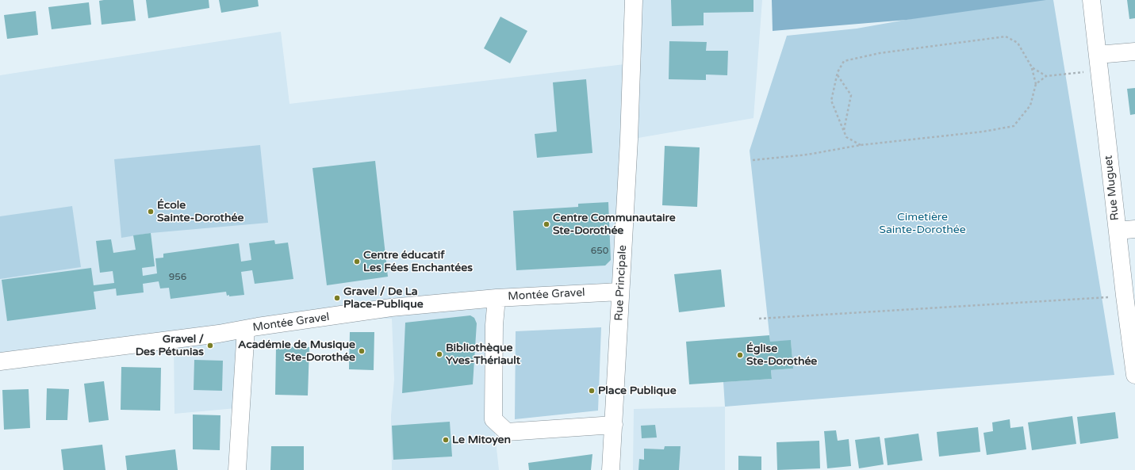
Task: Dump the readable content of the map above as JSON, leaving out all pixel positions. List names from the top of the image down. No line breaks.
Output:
{"streets":{"street":["Rue Muguet","Rue Principale","Montée Gravel"]},"crossings":[["Rue Principale","Montée Gravel"]],"parks":["Cimetière Sainte-Dorothée"],"places":["École Sainte-Dorothée","Centre Communautaire Ste-Dorothée","Centre éducatif Les Fées Enchantées","Gravel / De La Place-Publique","Gravel / Des Pétunias","Académie de Musique Ste-Dorothée","Bibliothèque Yves-Thériault","Église Ste-Dorothée","Place Publique","Le Mitoyen"],"house_numbers":["650","956"]}
